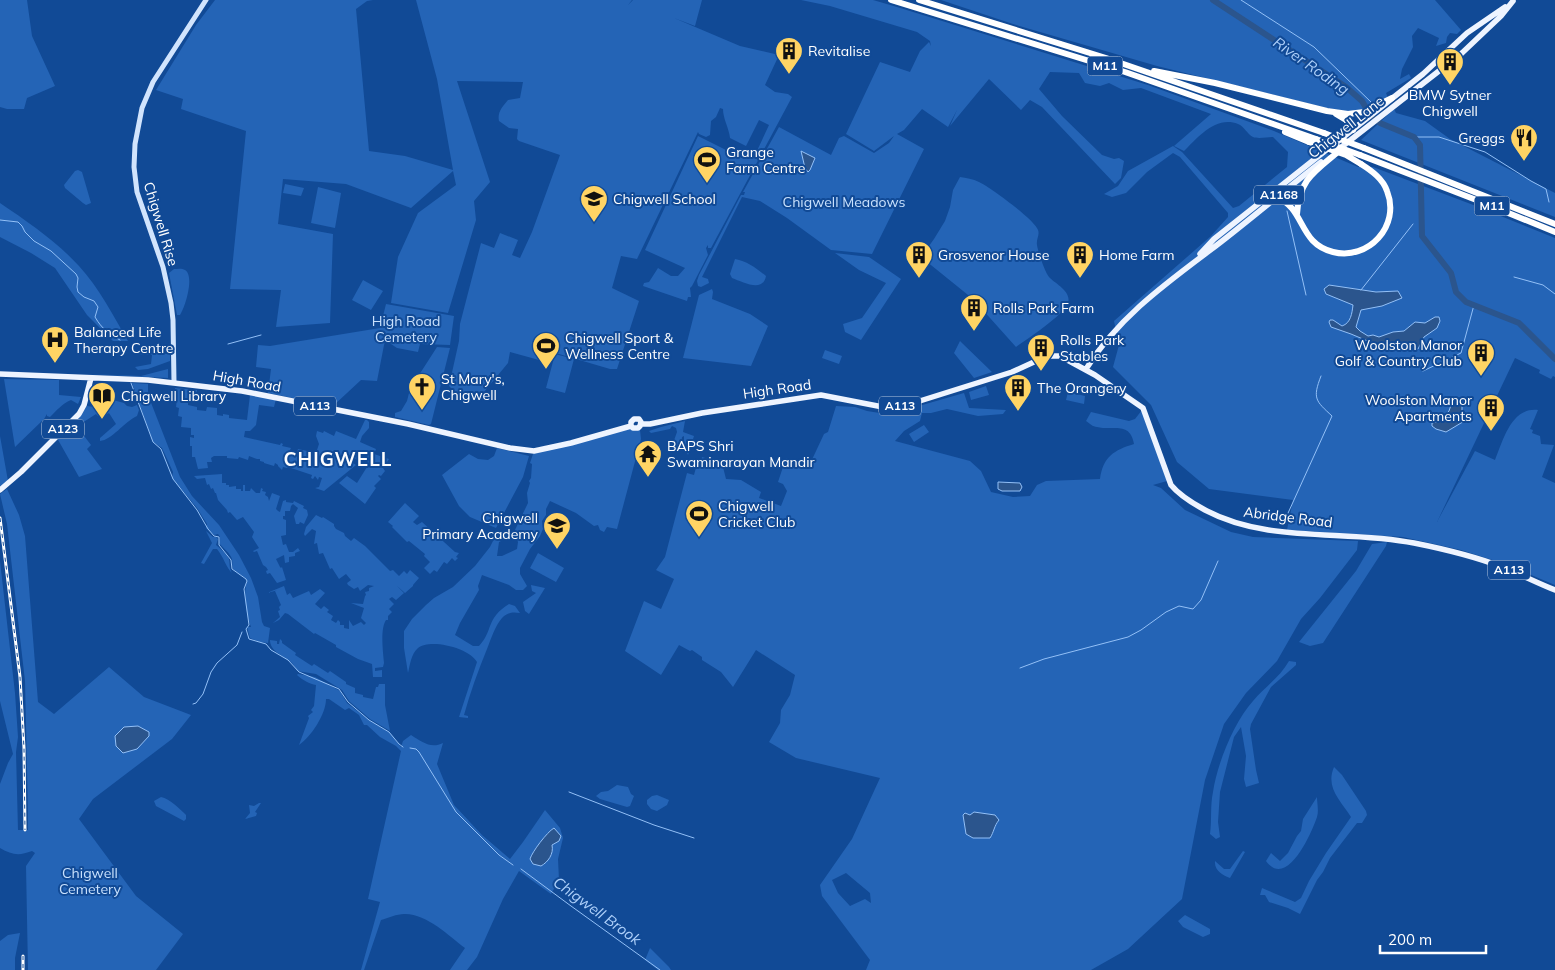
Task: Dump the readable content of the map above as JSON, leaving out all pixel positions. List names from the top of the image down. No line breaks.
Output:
{"streets":{"highway":["M11"],"main road":["Chigwell Lane","A1168","Chigwell Rise","High Road","A113","A123","Abridge Road"]},"crossings":[["M11","Chigwell Lane"],["Chigwell Lane","High Road"],["Chigwell Lane","Abridge Road"],["Chigwell Rise","High Road"],["High Road","A123"],["High Road","Abridge Road"]],"districts":["CHIGWELL"],"water":["River Roding","Chigwell Brook"],"parks":["Chigwell Meadows","High Road Cemetery","Chigwell Cemetery"],"places":{"building":["Revitalise","BMW Sytner Chigwell","Grosvenor House","Home Farm","Rolls Park Farm","Rolls Park Stables","Woolston Manor Golf & Country Club","The Orangery","Woolston Manor Apartments"],"restaurant":["Greggs"],"sports":["Grange Farm Centre","Chigwell Sport & Wellness Centre","Chigwell Cricket Club"],"school or university":["Chigwell School","Chigwell Primary Academy"],"hospital":["Balanced Life Therapy Centre"],"church":["St Mary's, Chigwell"],"library":["Chigwell Library"],"temple":["BAPS Shri Swaminarayan Mandir"]},"scale_bar":"200 m"}
